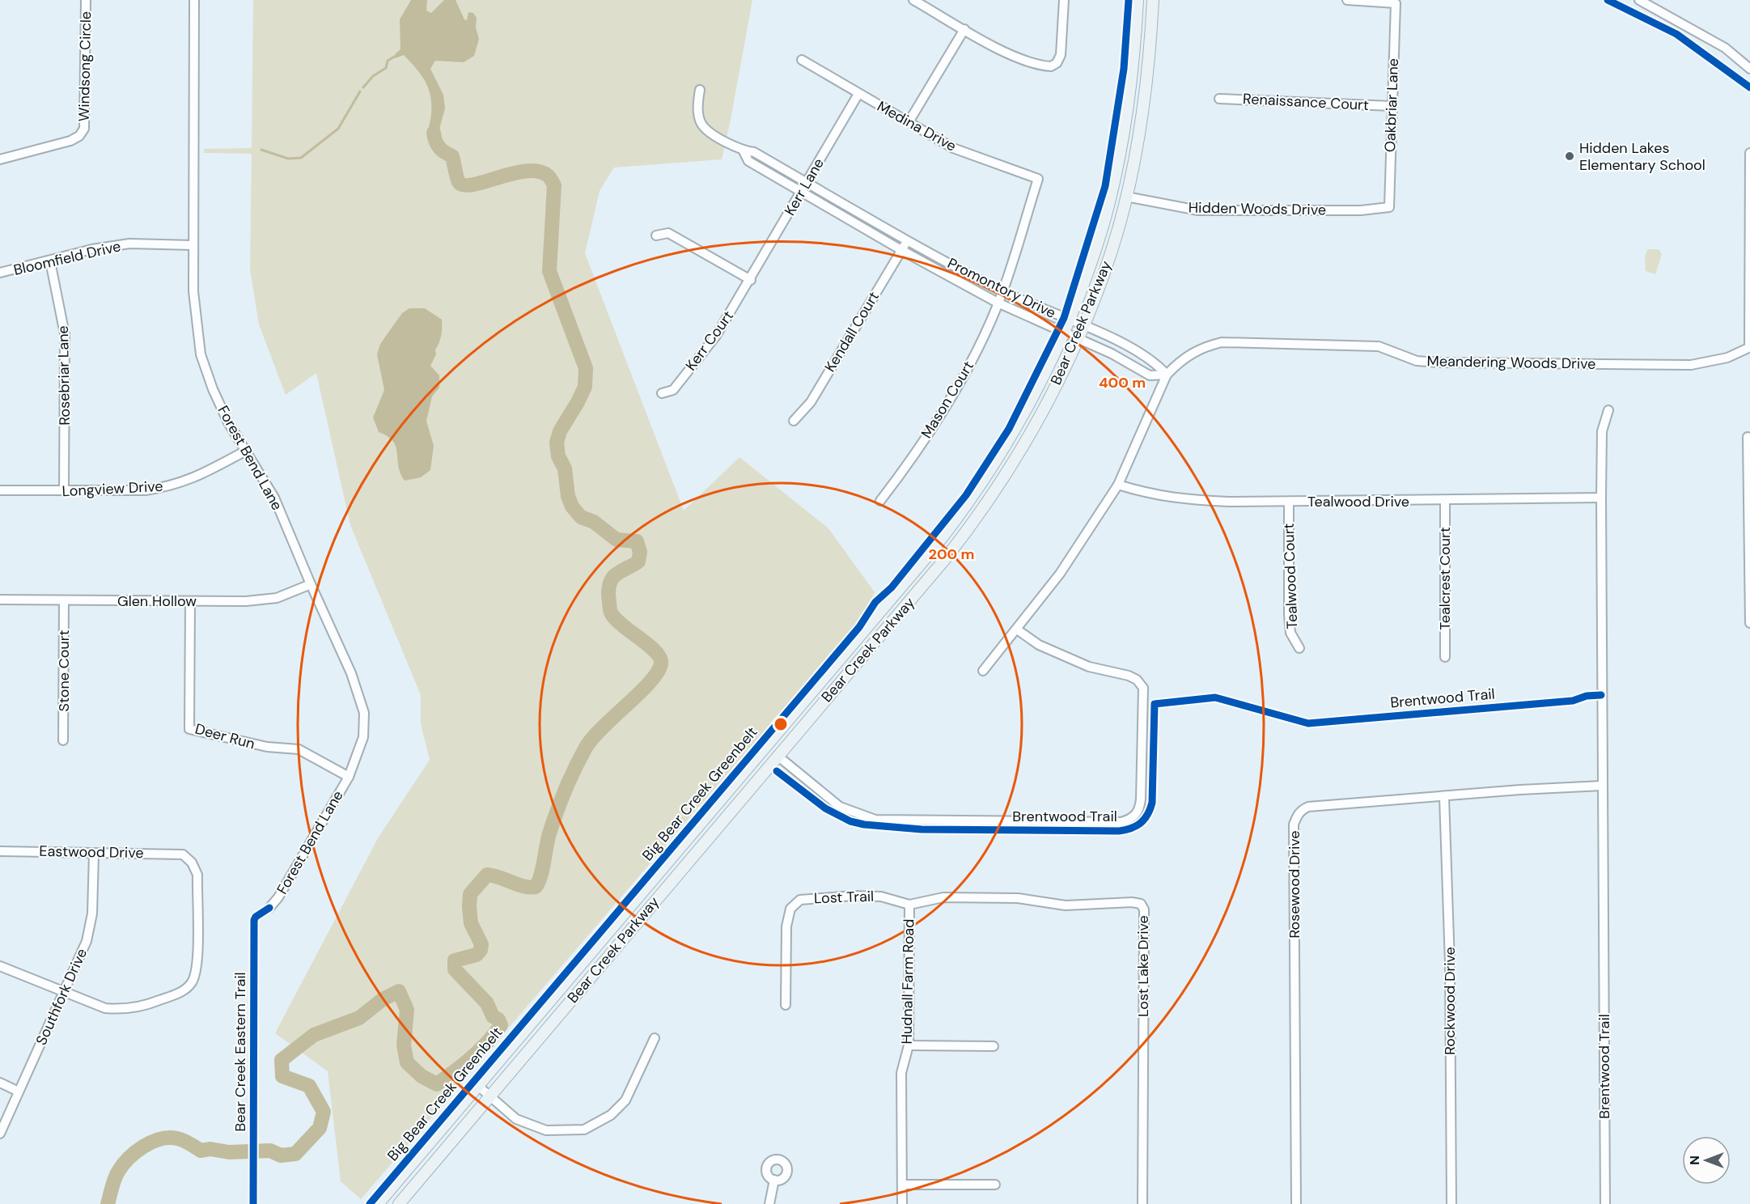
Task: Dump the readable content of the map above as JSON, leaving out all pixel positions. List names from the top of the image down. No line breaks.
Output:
{"streets":{"main road":["Bear Creek Parkway"],"street":["Windsong Circle","Renaissance Court","Oakbriar Lane","Medina Drive","Kerr Lane","Hidden Woods Drive","Bloomfield Drive","Promontory Drive","Kendall Court","Kerr Court","Meandering Woods Drive","Rosebriar Lane","Mason Court","Forest Bend Lane","Longview Drive","Tealwood Drive","Tealwood Court","Tealcrest Court","Glen Hollow","Stone Court","Brentwood Trail","Deer Run","Eastwood Drive","Rosewood Drive","Lost Trail","Lost Lake Drive","Hudnall Farm Road","Southfork Drive","Rockwood Drive"],"cycle path":["Big Bear Creek Greenbelt","Bear Creek Eastern Trail"]},"crossings":[["Renaissance Court","Oakbriar Lane"],["Oakbriar Lane","Hidden Woods Drive"],["Medina Drive","Kerr Lane"],["Medina Drive","Mason Court"],["Kerr Lane","Promontory Drive"],["Kerr Lane","Kerr Court"],["Hidden Woods Drive","Bear Creek Parkway"],["Bloomfield Drive","Rosebriar Lane"],["Bloomfield Drive","Forest Bend Lane"],["Promontory Drive","Bear Creek Parkway"],["Promontory Drive","Kendall Court"],["Promontory Drive","Meandering Woods Drive"],["Promontory Drive","Mason Court"],["Meandering Woods Drive","Tealwood Drive"],["Rosebriar Lane","Longview Drive"],["Forest Bend Lane","Longview Drive"],["Forest Bend Lane","Glen Hollow"],["Forest Bend Lane","Deer Run"],["Tealwood Drive","Tealwood Court"],["Tealwood Drive","Tealcrest Court"],["Tealwood Drive","Brentwood Trail"],["Glen Hollow","Stone Court"],["Glen Hollow","Deer Run"],["Brentwood Trail","Rosewood Drive"],["Eastwood Drive","Southfork Drive"],["Rosewood Drive","Rockwood Drive"],["Lost Trail","Lost Lake Drive"],["Lost Trail","Hudnall Farm Road"],["Lost Lake Drive","Hudnall Farm Road"]],"places":["Hidden Lakes Elementary School"],"north":"left","rings":["400 m","200 m"]}
